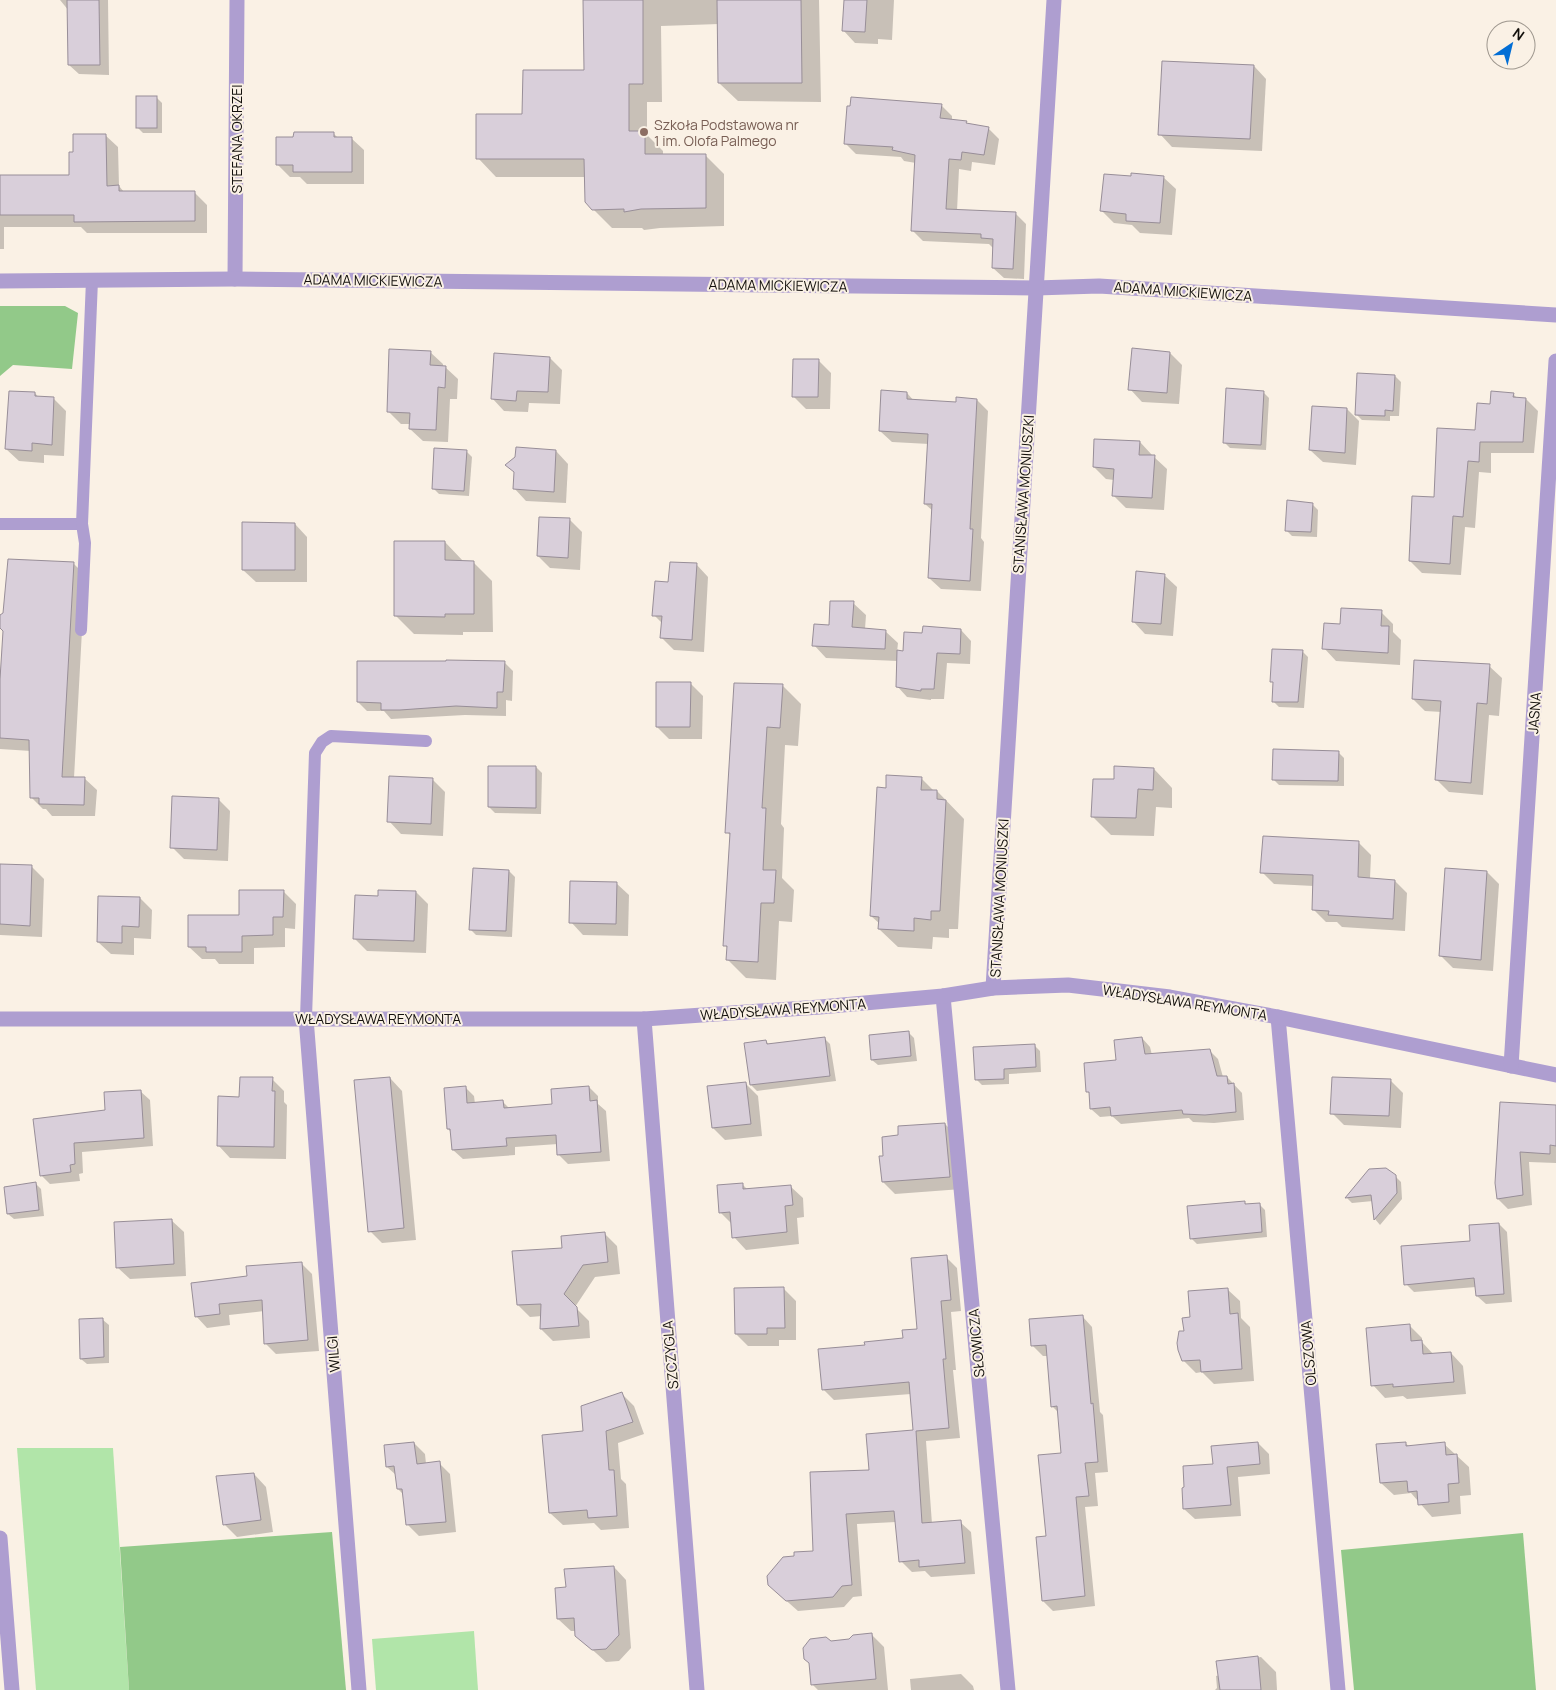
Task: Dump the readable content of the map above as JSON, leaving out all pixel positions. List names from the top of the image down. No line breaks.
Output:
{"streets":{"street":["STEFANA OKRZEI","ADAMA MICKIEWICZA","STANISŁAWA MONIUSZKI","JASNA","WŁADYSŁAWA REYMONTA","SŁOWICZA","OLSZOWA","WILGI","SZCZYGLA"]},"crossings":[["STEFANA OKRZEI","ADAMA MICKIEWICZA"],["ADAMA MICKIEWICZA","STANISŁAWA MONIUSZKI"],["STANISŁAWA MONIUSZKI","WŁADYSŁAWA REYMONTA"],["JASNA","WŁADYSŁAWA REYMONTA"],["WŁADYSŁAWA REYMONTA","SŁOWICZA"],["WŁADYSŁAWA REYMONTA","OLSZOWA"],["WŁADYSŁAWA REYMONTA","WILGI"],["WŁADYSŁAWA REYMONTA","SZCZYGLA"]],"places":["Szkoła Podstawowa nr 1 im. Olofa Palmego"],"north":"top right"}
